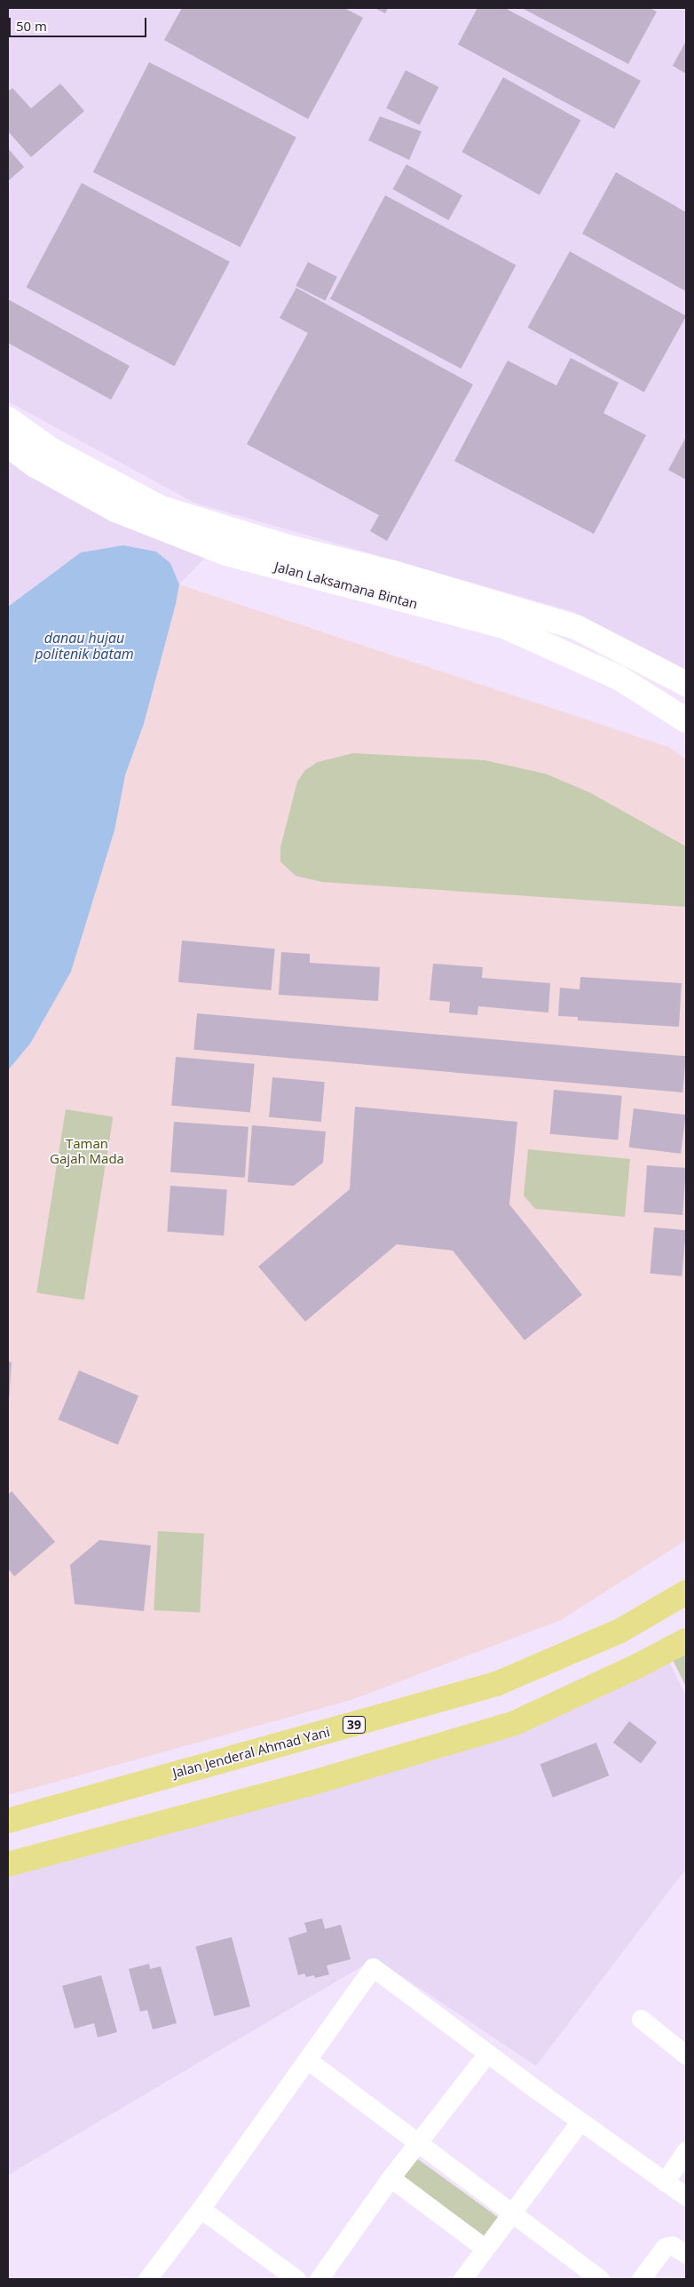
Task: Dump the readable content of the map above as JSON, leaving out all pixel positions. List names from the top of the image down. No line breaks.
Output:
{"streets":{"highway":["39","Jalan Jenderal Ahmad Yani"],"main road":["Jalan Laksamana Bintan"]},"water":["danau hujau politenik batam"],"parks":["Taman Gajah Mada"],"scale_bar":"50 m"}
